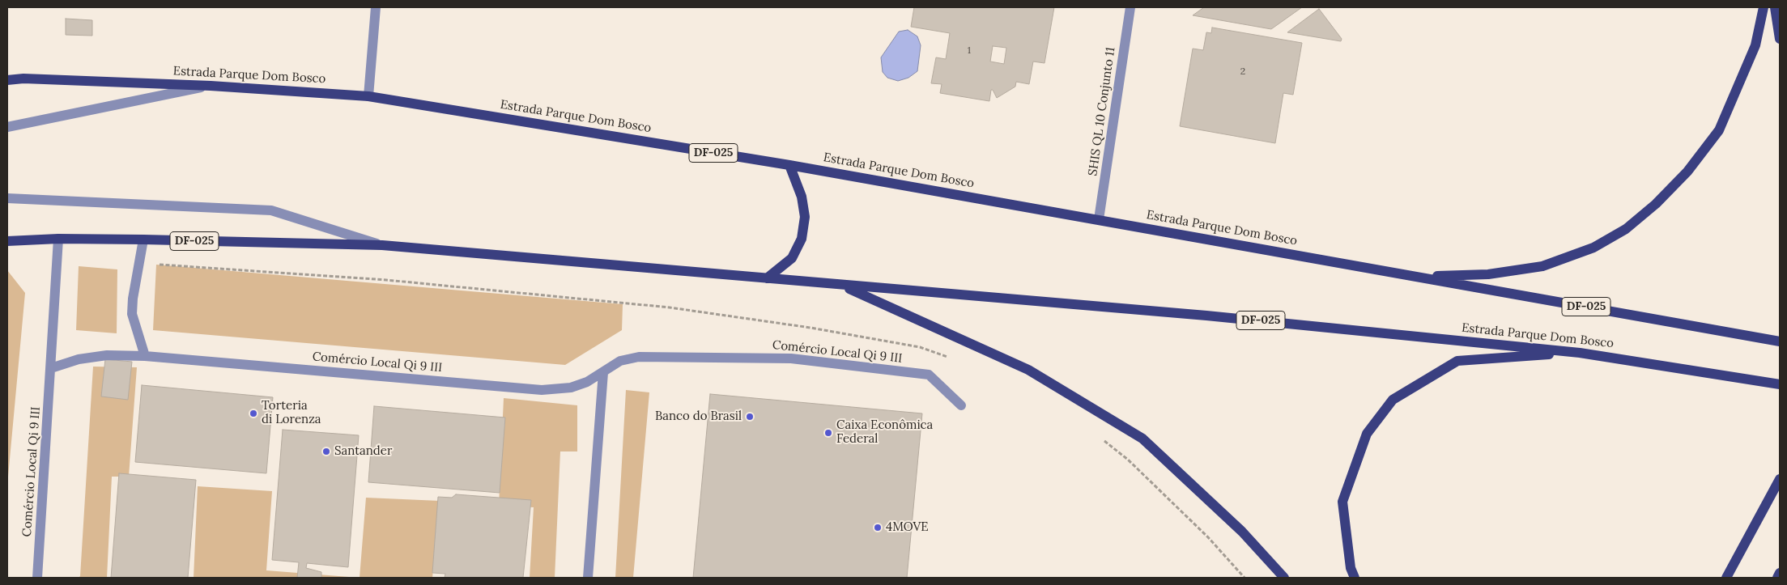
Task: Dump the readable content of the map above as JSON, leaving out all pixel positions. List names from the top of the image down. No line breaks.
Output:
{"streets":{"main road":["Estrada Parque Dom Bosco","DF-025"],"street":["SHIS QL 10 Conjunto 11","Comércio Local Qi 9 III"]},"crossings":[["Estrada Parque Dom Bosco","SHIS QL 10 Conjunto 11"],["Estrada Parque Dom Bosco","Comércio Local Qi 9 III"]],"places":["Torteria di Lorenza","Banco do Brasil","Caixa Econômica Federal","Santander","4MOVE"],"house_numbers":["1","2"]}
